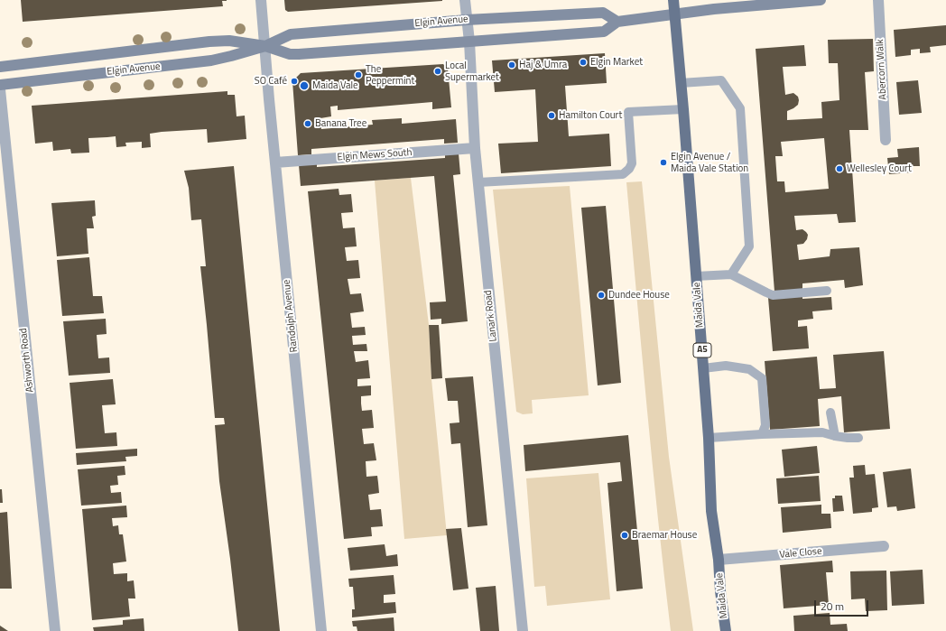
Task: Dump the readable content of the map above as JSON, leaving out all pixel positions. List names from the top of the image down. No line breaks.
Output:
{"streets":{"main road":["Maida Vale","A5"],"street":["Elgin Avenue","Abercorn Walk","Elgin Mews South","Randolph Avenue","Lanark Road","Ashworth Road","Vale Close"]},"crossings":[["Elgin Avenue","Maida Vale"],["Elgin Avenue","Randolph Avenue"],["Elgin Avenue","Lanark Road"],["Elgin Mews South","Randolph Avenue"],["Elgin Mews South","Lanark Road"],["Maida Vale","Vale Close"]],"places":["Elgin Market","Haj & Umra","Local Supermarket","The Peppermint","SO Café","Maida Vale","Hamilton Court","Banana Tree","Elgin Avenue / Maida Vale Station","Wellesley Court","Dundee House","Braemar House"],"scale_bar":"20 m"}
